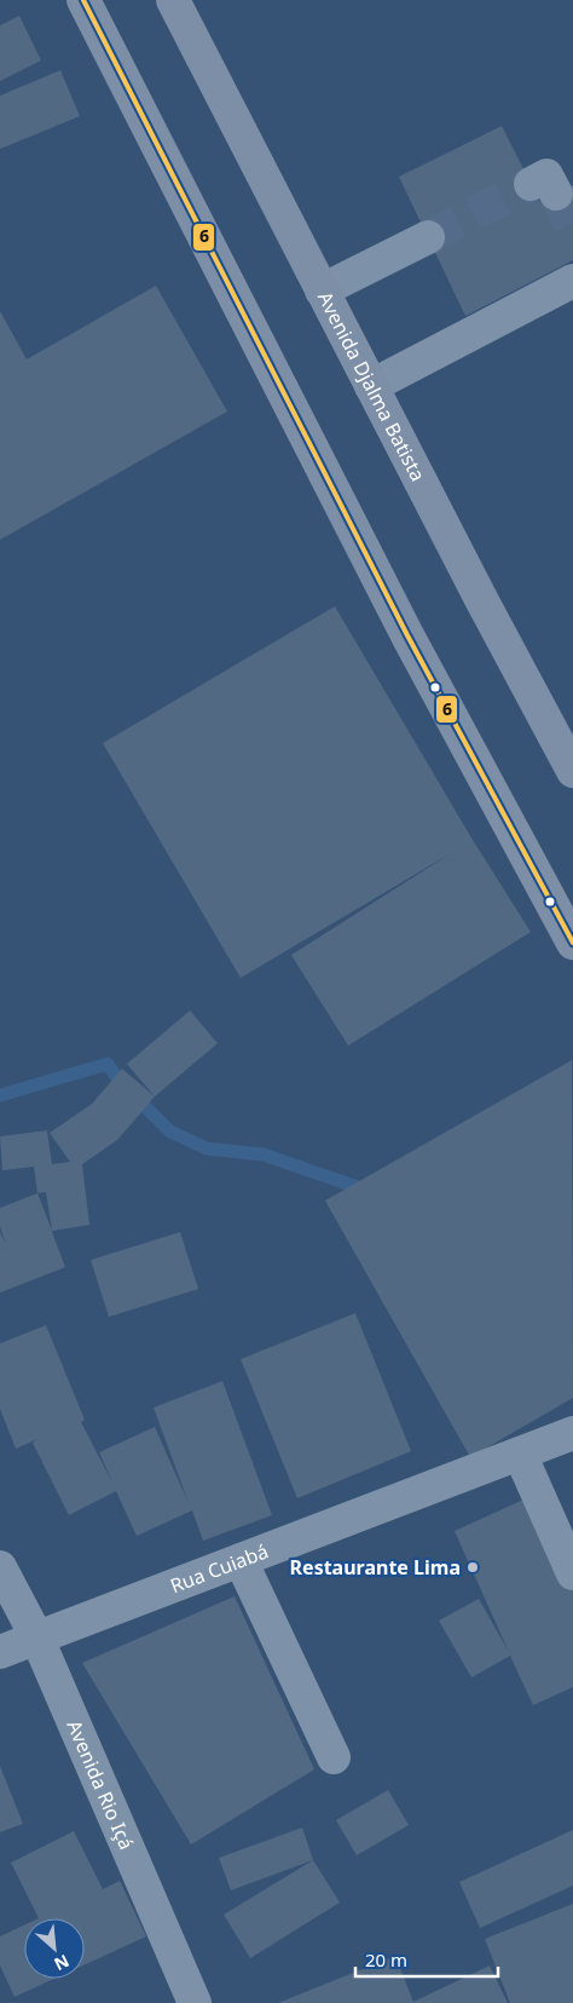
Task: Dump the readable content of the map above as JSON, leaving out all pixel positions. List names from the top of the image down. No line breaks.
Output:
{"streets":{"main road":["Avenida Djalma Batista"],"street":["Rua Cuiabá","Avenida Rio Içá"]},"crossings":[["Rua Cuiabá","Avenida Rio Içá"]],"places":["Restaurante Lima"],"lines":["transit line 6"],"scale_bar":"20 m","north":"bottom right"}
